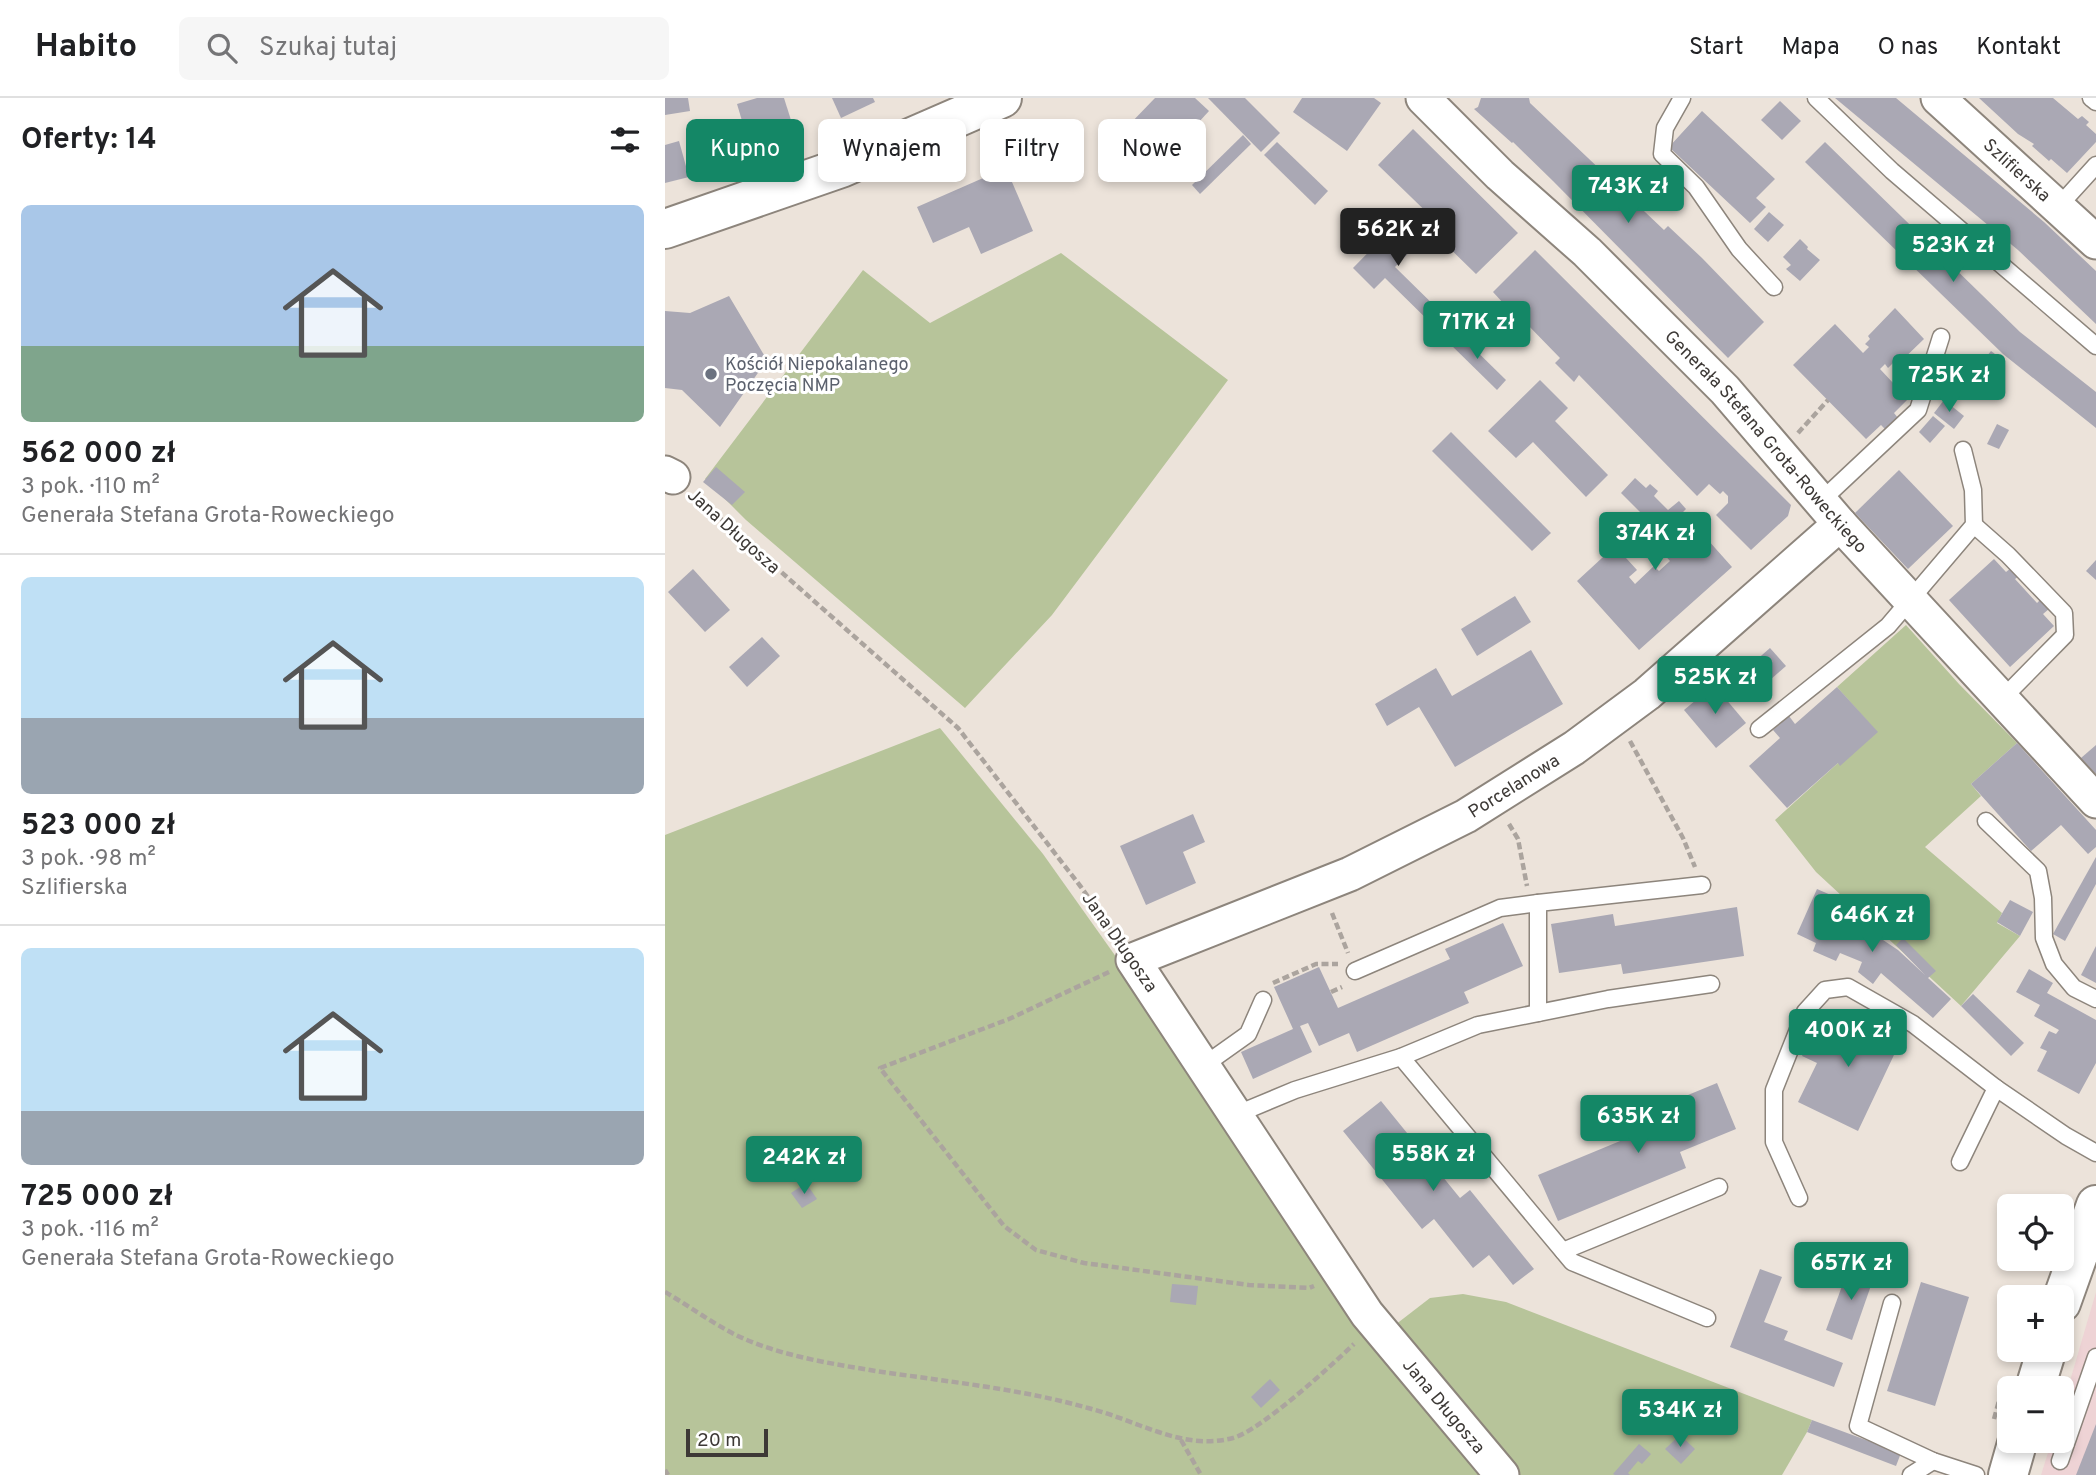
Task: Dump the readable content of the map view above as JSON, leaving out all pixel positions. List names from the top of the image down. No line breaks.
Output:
{"streets":{"street":["Szlifierska","Generała Stefana Grota-Roweckiego","Jana Długosza","Porcelanowa"]},"crossings":[["Generała Stefana Grota-Roweckiego","Porcelanowa"],["Jana Długosza","Porcelanowa"]],"places":["Kościół Niepokalanego Poczęcia NMP"],"scale_bar":"20 m","page":{"header":"Habito","search":"Szukaj tutaj","nav":["Start","Mapa","O nas","Kontakt"],"heading":"Oferty: 14","chip":["Kupno","Wynajem","Filtry","Nowe"],"price":["743K zł","562K zł","523K zł","717K zł","725K zł","374K zł","525K zł","646K zł","400K zł","635K zł","558K zł","242K zł","657K zł","534K zł"],"list":[{"name":"562 000 zł","note":"3 pok. · 110 m² · Generała Stefana Grota-Roweckiego"},{"name":"523 000 zł","note":"3 pok. · 98 m² · Szlifierska"},{"name":"725 000 zł","note":"3 pok. · 116 m² · Generała Stefana Grota-Roweckiego"}],"map_buttons":["+","−"],"scale":"20 m"}}
